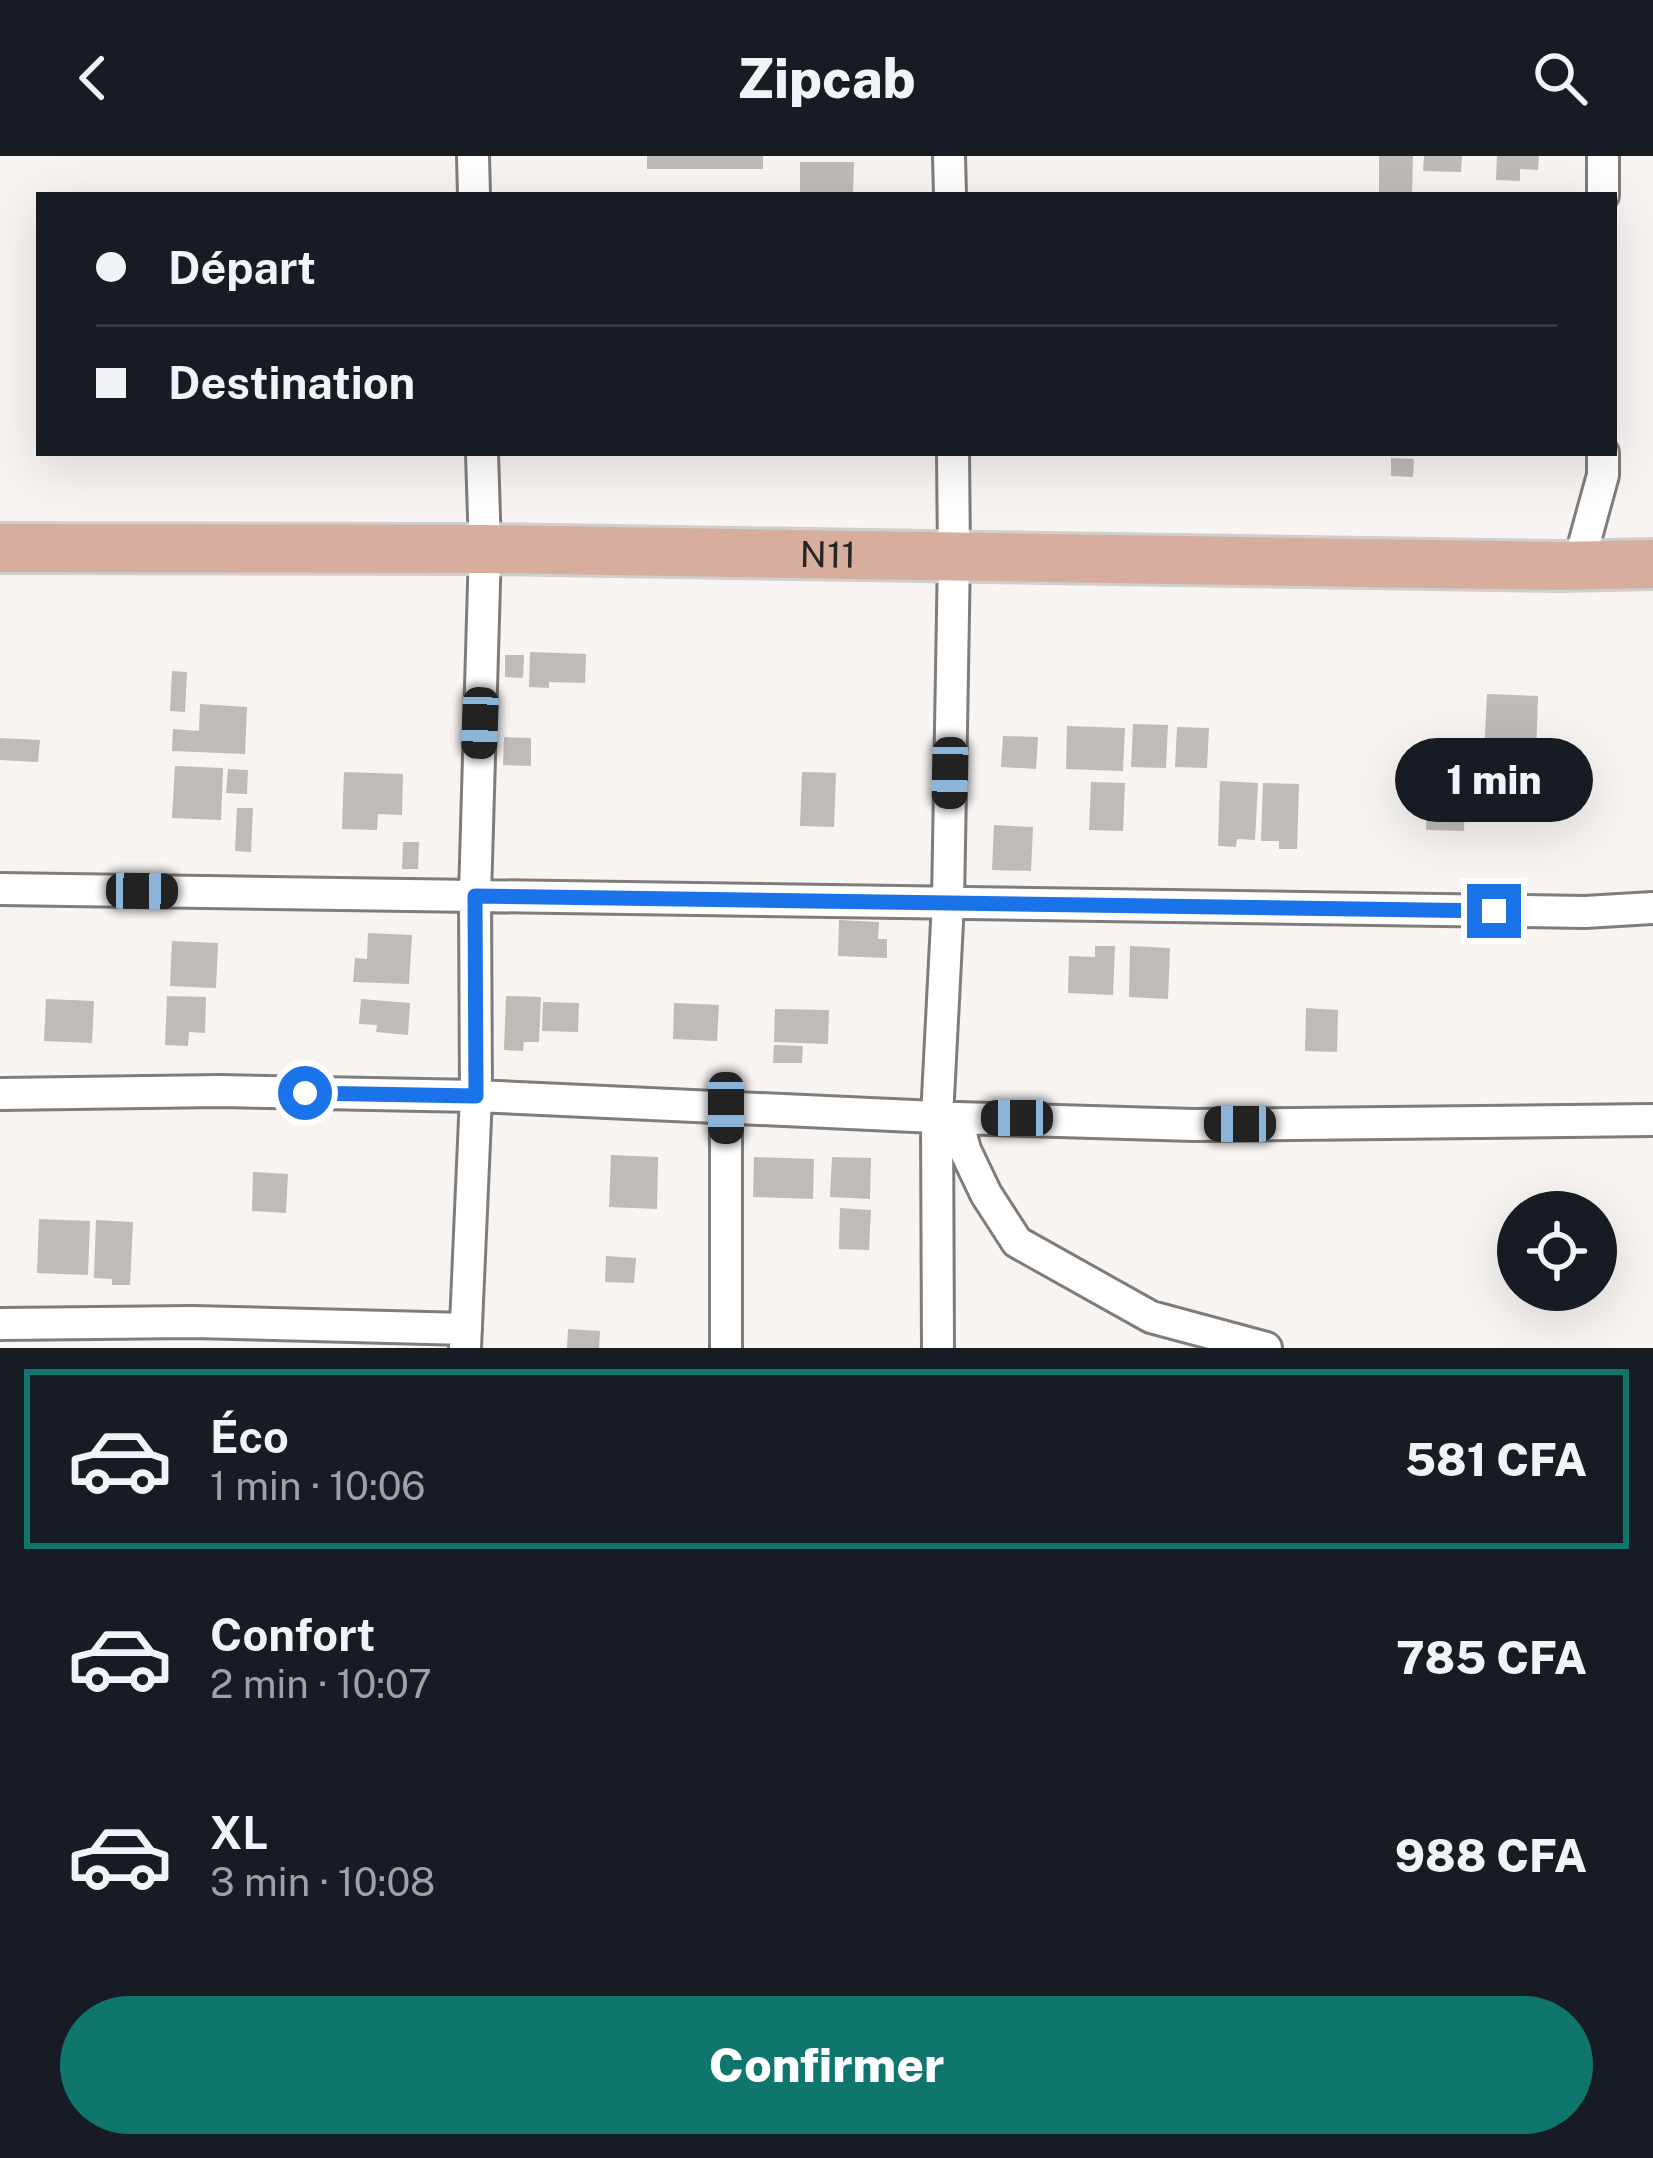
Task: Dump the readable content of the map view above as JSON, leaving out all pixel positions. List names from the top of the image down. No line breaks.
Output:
{"streets":{"main road":["N11"]},"page":{"header":"Zipcab","banner":["Départ","Destination"],"bubble":"1 min","list":[{"name":"Éco","note":"1 min · 10:06","value":"581 CFA"},{"name":"Confort","note":"2 min · 10:07","value":"785 CFA"},{"name":"XL","note":"3 min · 10:08","value":"988 CFA"}],"buttons":"Confirmer"}}
